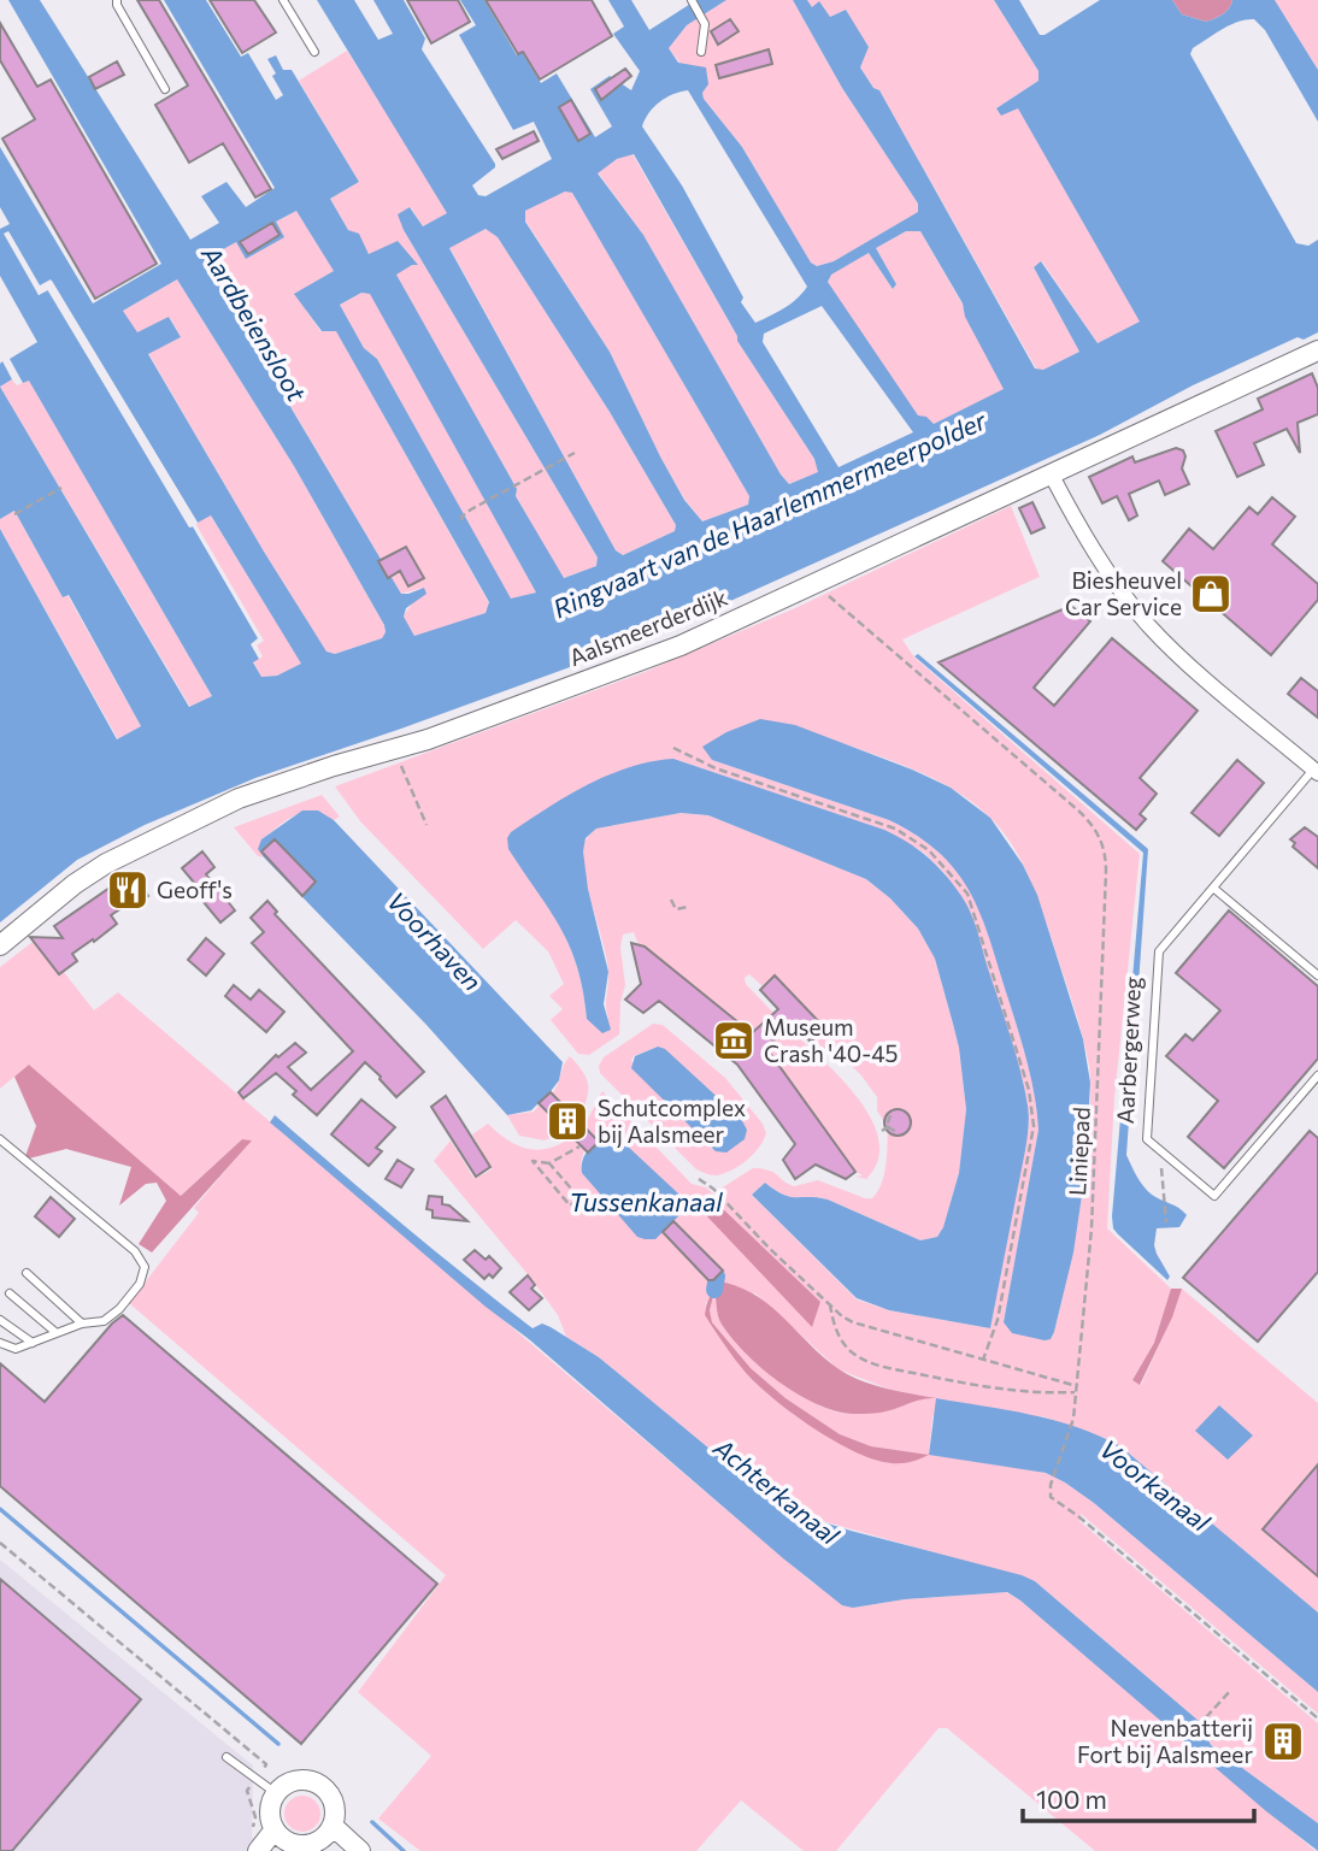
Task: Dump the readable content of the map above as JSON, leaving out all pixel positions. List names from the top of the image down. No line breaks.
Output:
{"streets":{"street":["Aalsmeerderdijk","Aarbergerweg"],"path":["Liniepad"]},"crossings":[["Aalsmeerderdijk","Aarbergerweg"],["Aalsmeerderdijk","Liniepad"]],"water":["Aardbeiensloot","Ringvaart van de Haarlemmermeerpolder","Voorhaven","Tussenkanaal","Voorkanaal","Achterkanaal"],"places":{"shop":["Biesheuvel Car Service"],"restaurant":["Geoff's"],"museum":["Museum Crash '40-45"],"building":["Schutcomplex bij Aalsmeer","Nevenbatterij Fort bij Aalsmeer"]},"scale_bar":"100 m"}
